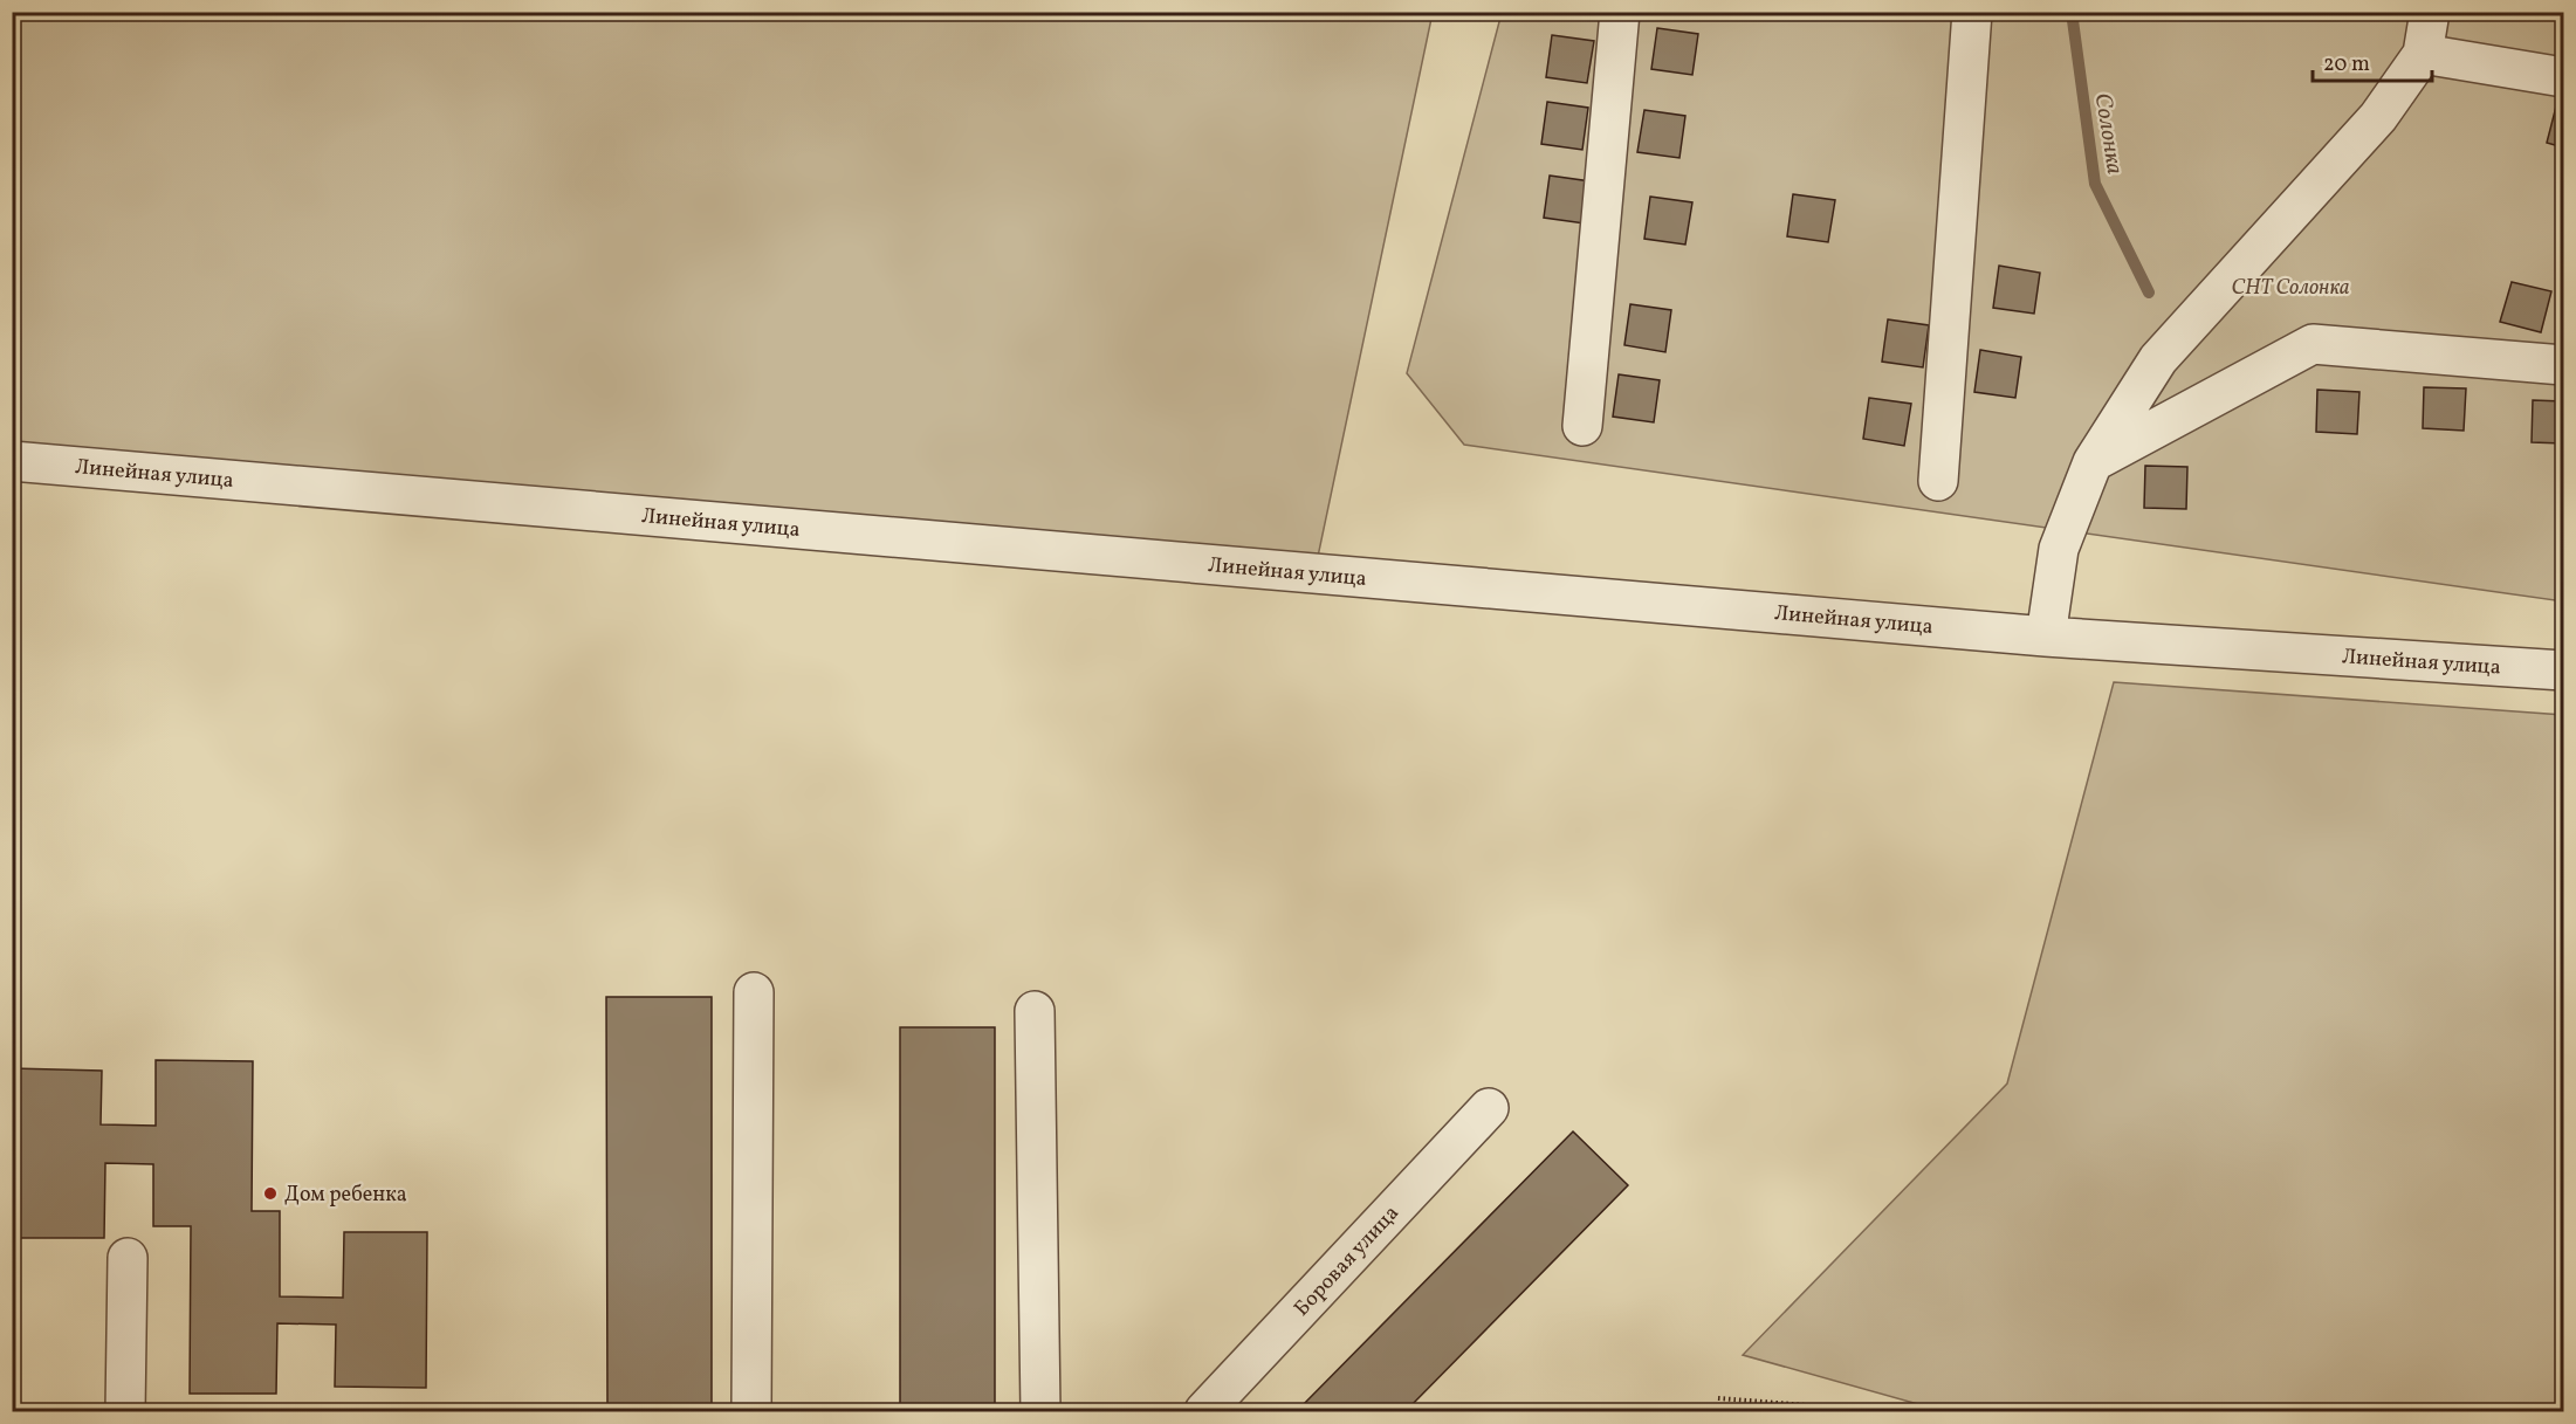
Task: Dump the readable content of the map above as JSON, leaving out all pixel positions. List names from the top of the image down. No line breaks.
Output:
{"streets":{"street":["Линейная улица","Боровая улица"]},"water":["Солонка"],"parks":["СНТ Солонка"],"places":["Дом ребенка"],"scale_bar":"20 m"}
